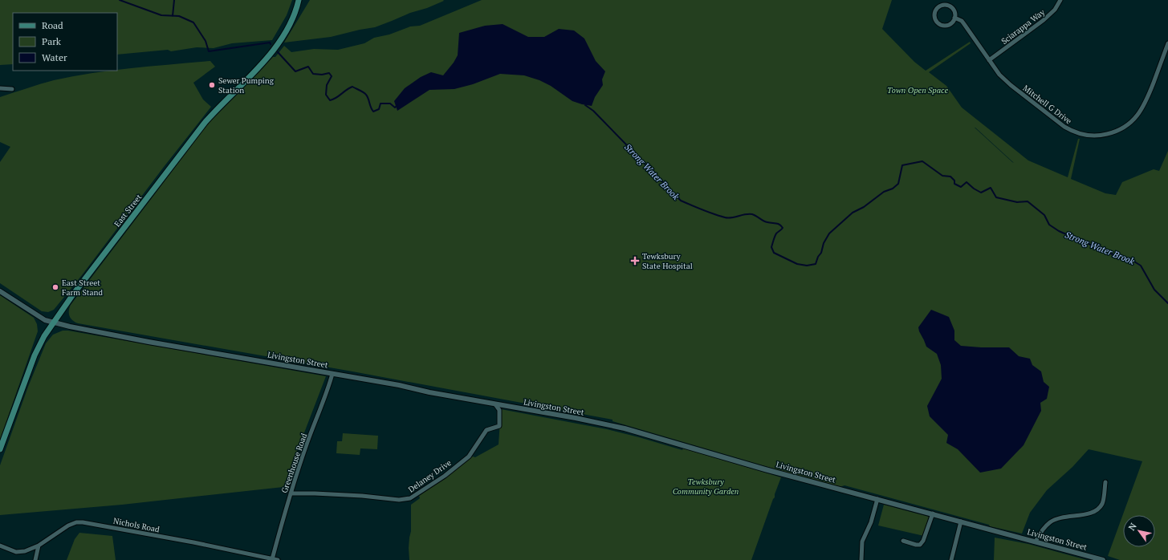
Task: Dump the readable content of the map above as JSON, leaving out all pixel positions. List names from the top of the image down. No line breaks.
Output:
{"streets":{"main road":["East Street"],"street":["Sciarappa Way","Mitchell G Drive","Livingston Street","Greenhouse Road","Delaney Drive","Nichols Road"]},"crossings":[["Sciarappa Way","Mitchell G Drive"],["East Street","Livingston Street"],["Livingston Street","Greenhouse Road"],["Livingston Street","Delaney Drive"],["Greenhouse Road","Delaney Drive"],["Greenhouse Road","Nichols Road"]],"water":["Strong Water Brook"],"parks":["Town Open Space","Tewksbury Community Garden"],"places":{"other":["Sewer Pumping Station","East Street Farm Stand"],"health":["Tewksbury State Hospital"]},"legend":["Road","Park","Water"],"north":"top left"}
